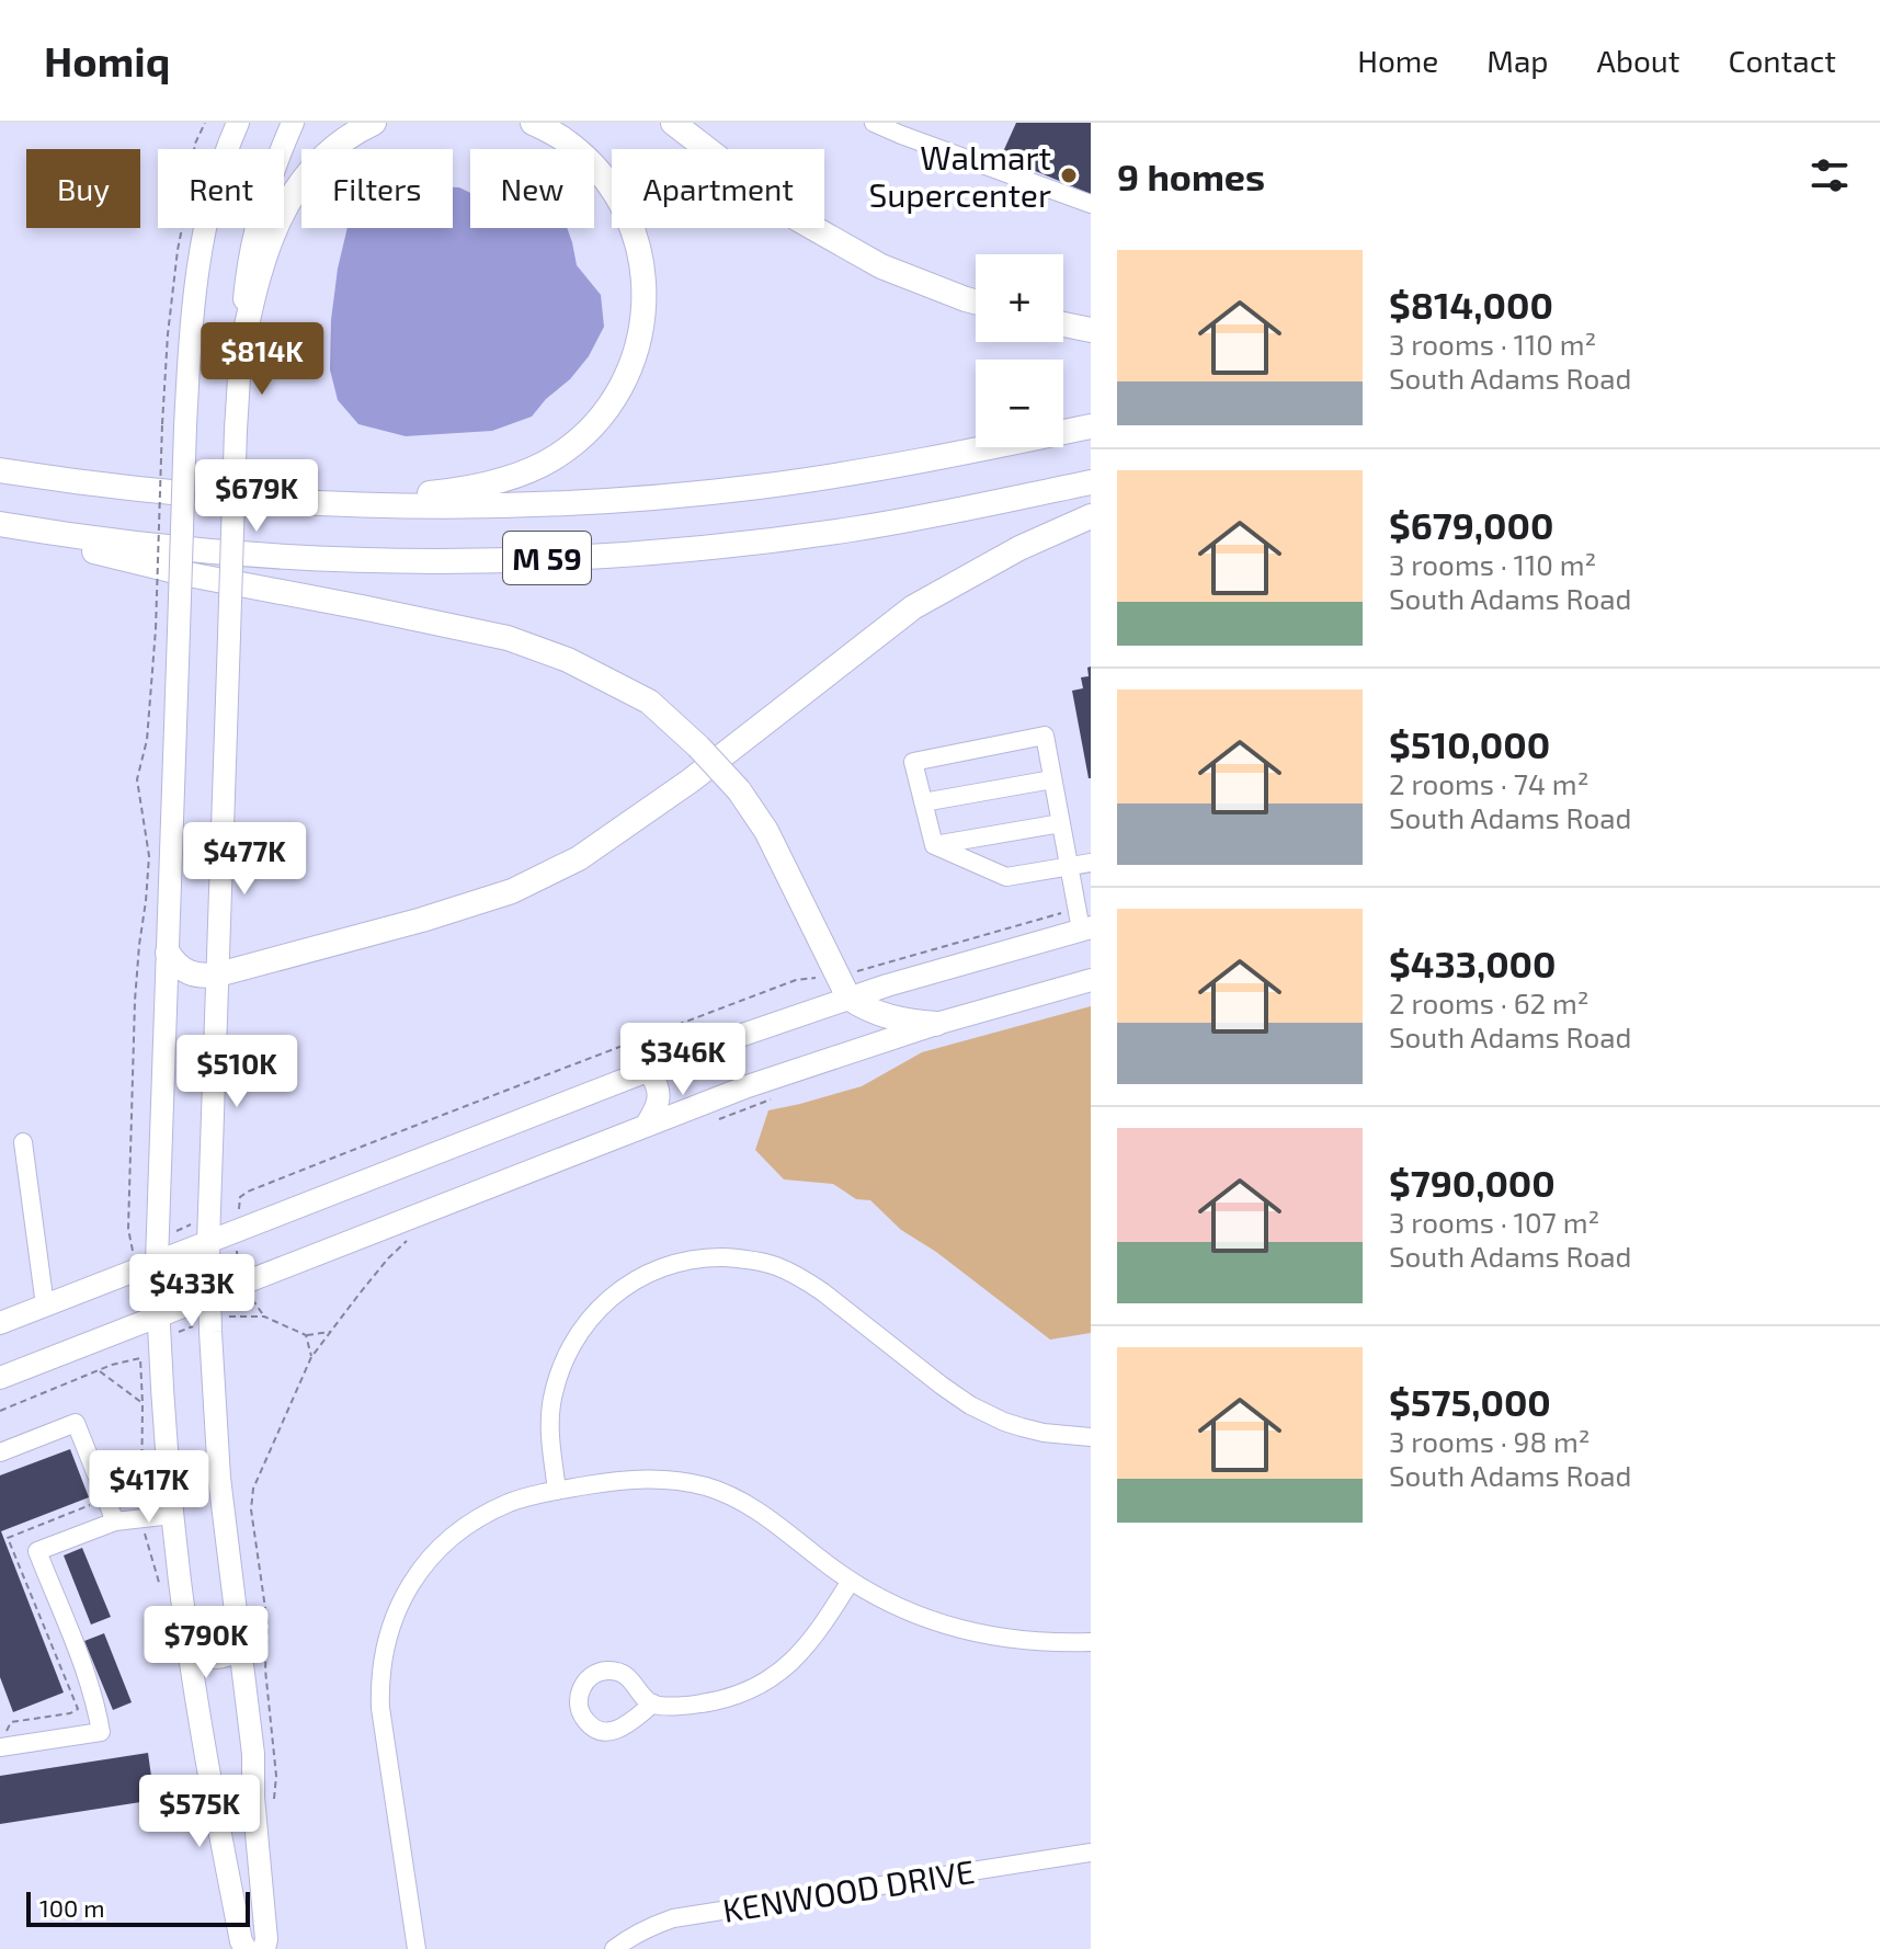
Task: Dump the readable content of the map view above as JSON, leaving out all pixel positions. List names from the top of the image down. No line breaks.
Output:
{"streets":{"highway":["M 59"],"street":["KENWOOD DRIVE"]},"places":["Walmart Supercenter"],"scale_bar":"100 m","page":{"header":"Homiq","nav":["Home","Map","About","Contact"],"heading":"9 homes","chip":["Buy","Rent","Filters","New","Apartment"],"list":[{"name":"$814,000","note":"3 rooms · 110 m² · South Adams Road"},{"name":"$679,000","note":"3 rooms · 110 m² · South Adams Road"},{"name":"$510,000","note":"2 rooms · 74 m² · South Adams Road"},{"name":"$433,000","note":"2 rooms · 62 m² · South Adams Road"},{"name":"$790,000","note":"3 rooms · 107 m² · South Adams Road"},{"name":"$575,000","note":"3 rooms · 98 m² · South Adams Road"}],"map_buttons":["+","−"],"price":["$814K","$679K","$477K","$346K","$510K","$433K","$417K","$790K","$575K"],"scale":"100 m"}}
